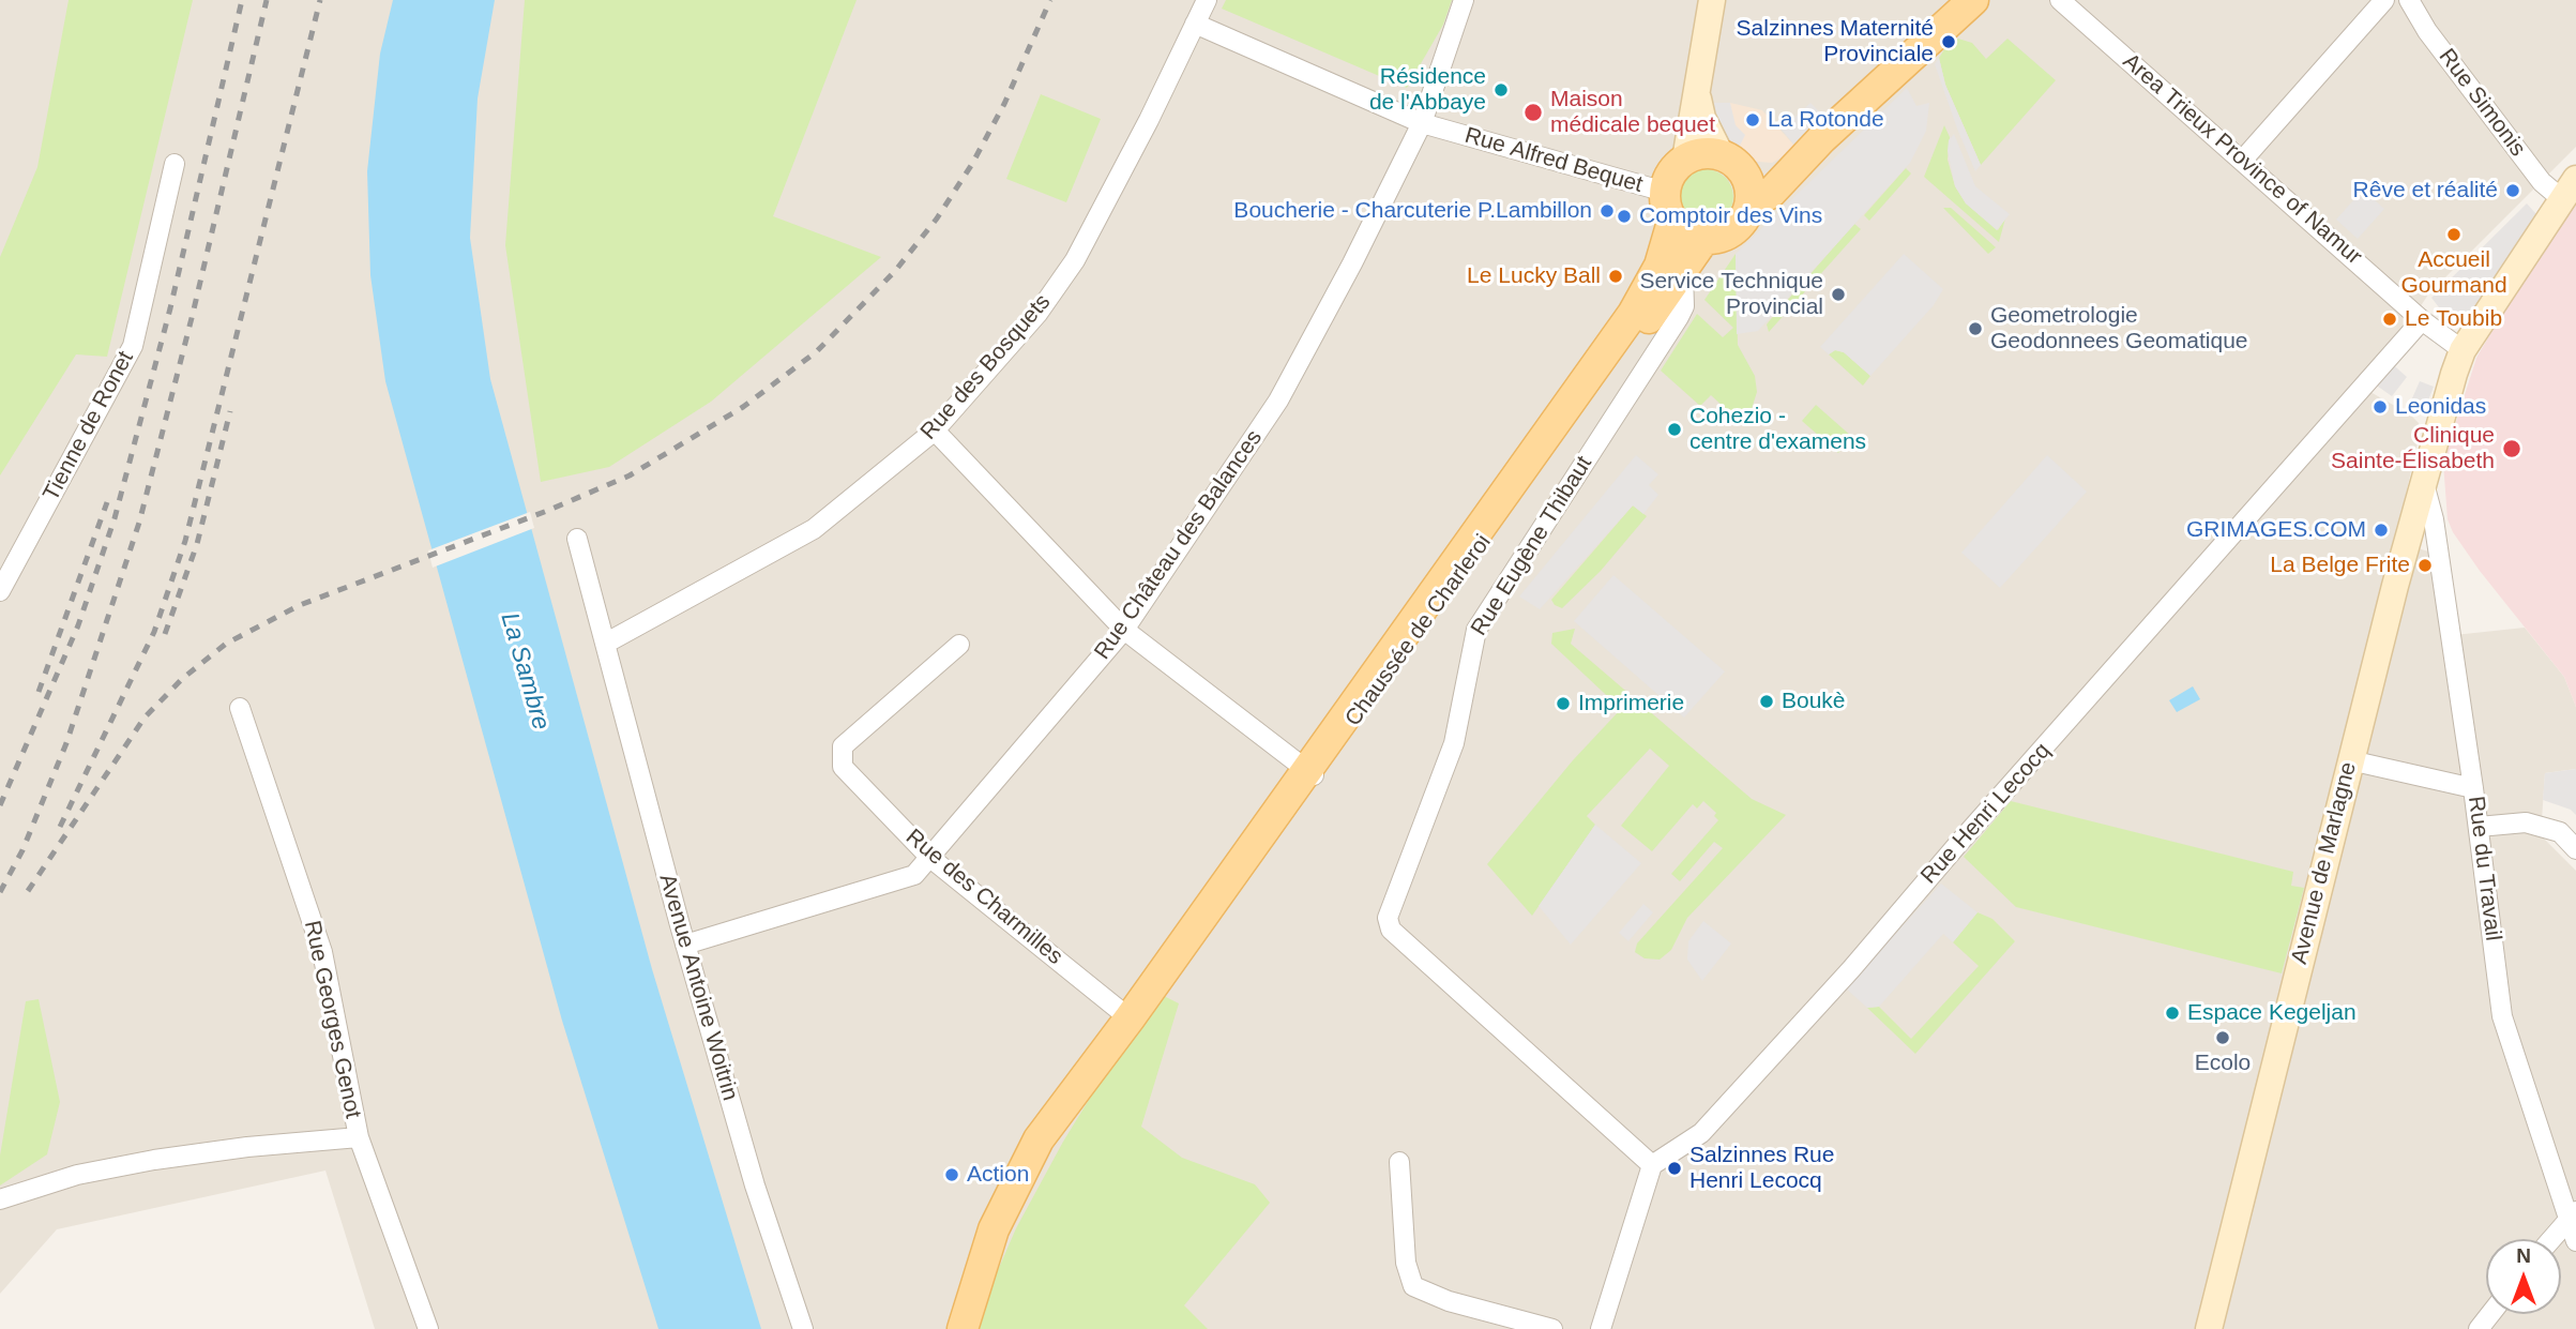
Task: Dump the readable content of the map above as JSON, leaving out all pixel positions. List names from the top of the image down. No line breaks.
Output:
{"streets":{"main road":["Chaussée de Charleroi","Avenue de Marlagne"],"street":["Rue Simonis","Area Trieux Province of Namur","Rue Alfred Bequet","Rue des Bosquets","Tienne de Ronet","Rue Château des Balances","Rue Eugène Thibaut","Rue Henri Lecocq","Rue du Travail","Rue des Charmilles","Avenue Antoine Woitrin","Rue Georges Genot"]},"crossings":[["Rue Simonis","Avenue de Marlagne"],["Area Trieux Province of Namur","Rue Henri Lecocq"],["Area Trieux Province of Namur","Avenue de Marlagne"],["Rue Alfred Bequet","Rue des Bosquets"],["Rue Alfred Bequet","Rue Château des Balances"],["Rue Alfred Bequet","Chaussée de Charleroi"],["Rue des Bosquets","Avenue Antoine Woitrin"],["Rue Château des Balances","Rue des Charmilles"],["Rue Château des Balances","Avenue Antoine Woitrin"],["Rue Eugène Thibaut","Chaussée de Charleroi"],["Rue Eugène Thibaut","Rue Henri Lecocq"],["Chaussée de Charleroi","Rue des Charmilles"],["Avenue de Marlagne","Rue du Travail"]],"water":["La Sambre"],"places":["Salzinnes Maternité Provinciale","Résidence de l'Abbaye","Maison médicale bequet","La Rotonde","Rêve et réalité","Boucherie - Charcuterie P.Lambillon","Comptoir des Vins","Accueil Gourmand","Le Lucky Ball","Service Technique Provincial","Le Toubib","Geometrologie Geodonnees Geomatique","Leonidas","Cohezio - centre d'examens","Clinique Sainte-Élisabeth","GRIMAGES.COM","La Belge Frite","Boukè","Imprimerie","Espace Kegeljan","Ecolo","Salzinnes Rue Henri Lecocq","Action"],"north":"top"}
